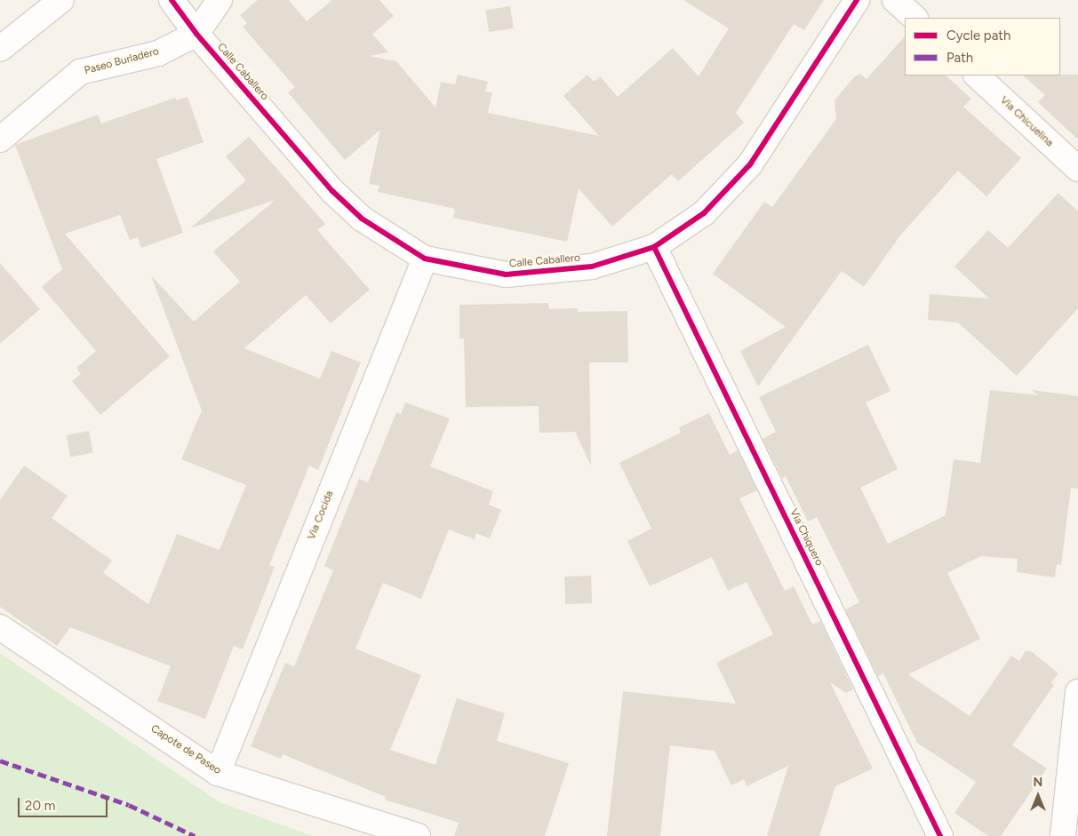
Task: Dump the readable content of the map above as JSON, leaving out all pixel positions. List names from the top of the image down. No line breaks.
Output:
{"streets":{"street":["Paseo Burladero","Calle Caballero","Via Chicuelina","Via Cocida","Via Chiquero","Capote de Paseo"]},"crossings":[["Paseo Burladero","Calle Caballero"],["Calle Caballero","Via Cocida"],["Calle Caballero","Via Chiquero"],["Via Cocida","Capote de Paseo"]],"legend":["Cycle path","Path"],"scale_bar":"20 m","north":"top"}
